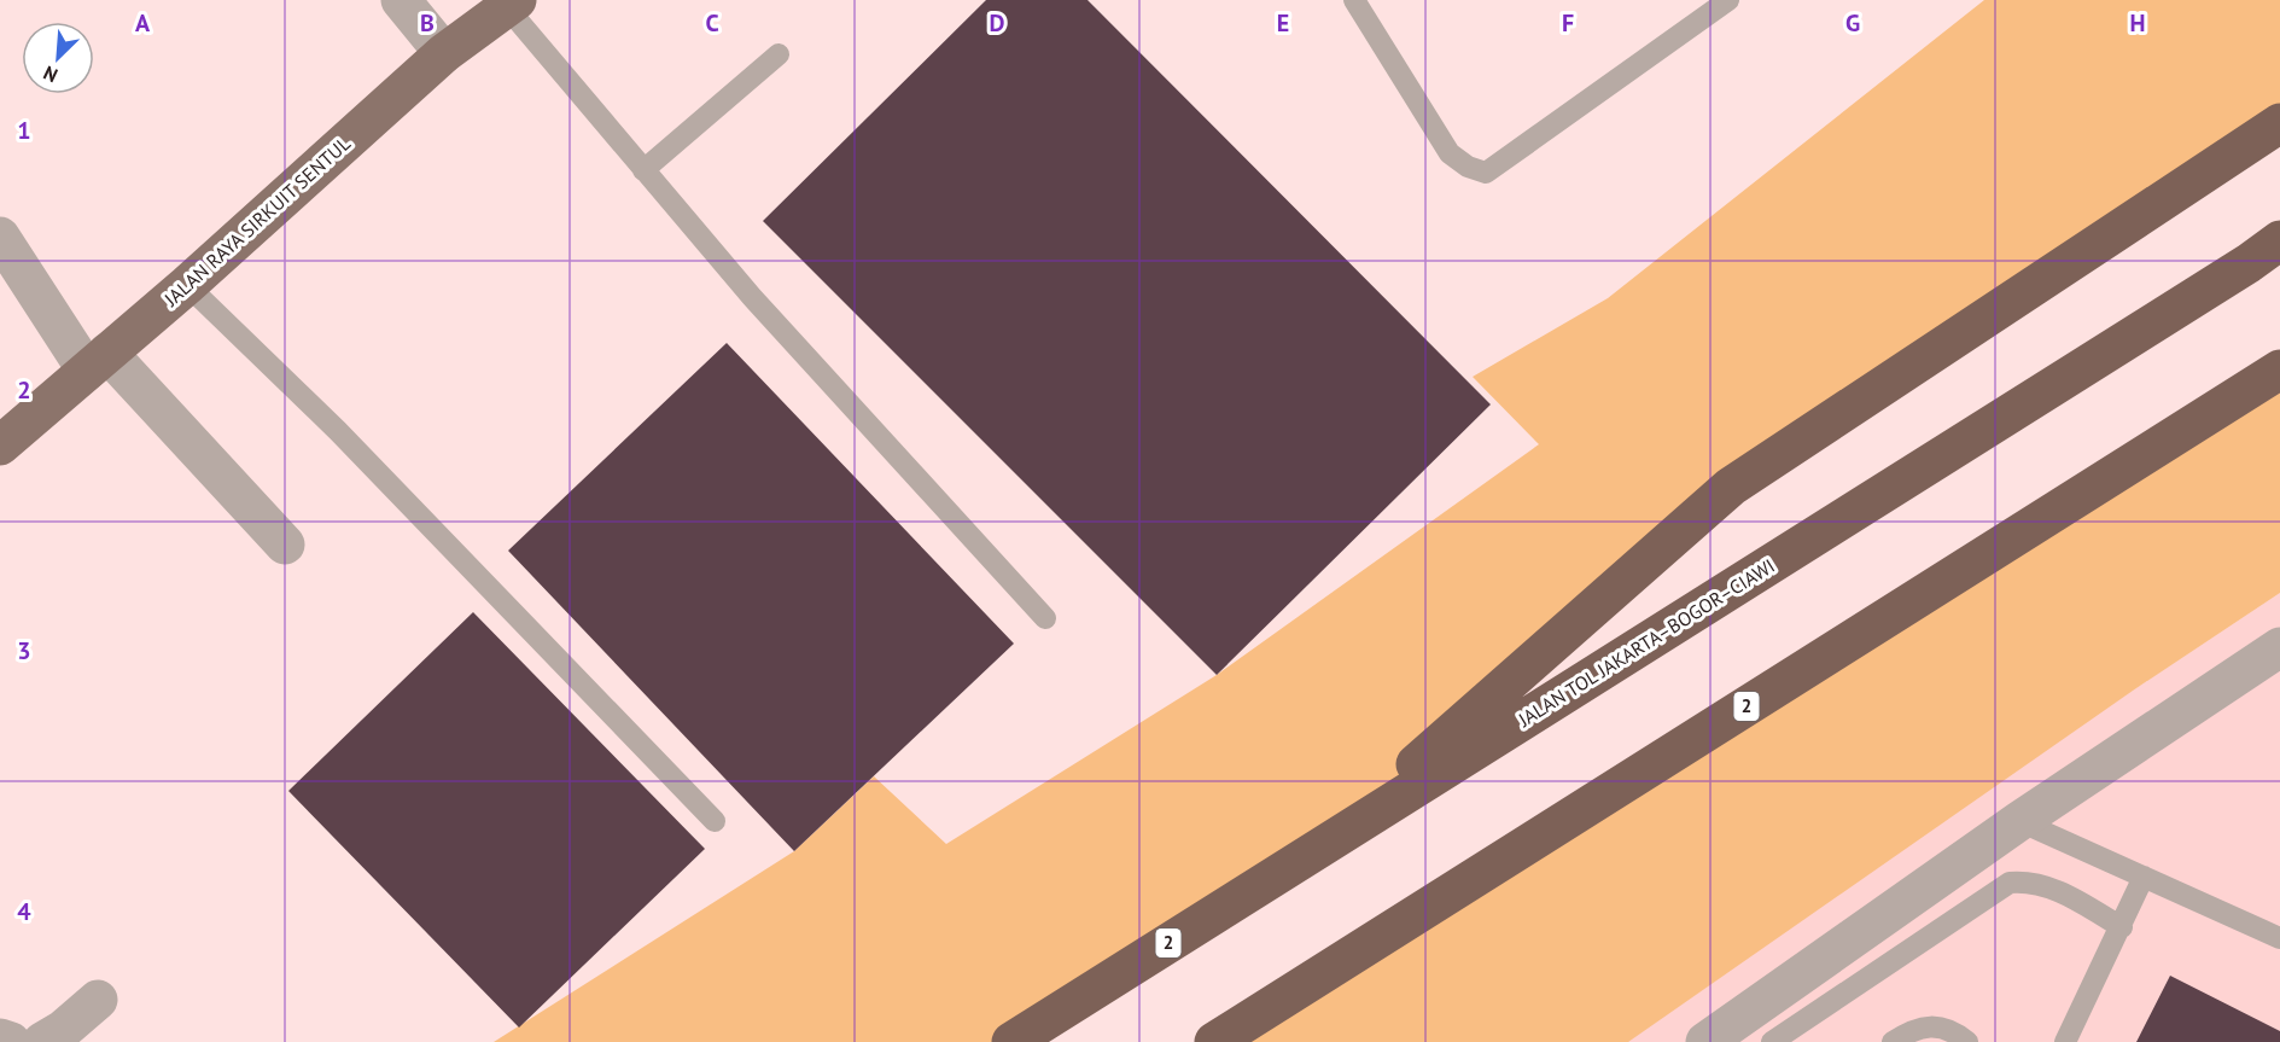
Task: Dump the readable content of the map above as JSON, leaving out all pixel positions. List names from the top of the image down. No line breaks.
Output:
{"streets":{"highway":["JALAN TOL JAKARTA–BOGOR–CIAWI","2"],"main road":["JALAN RAYA SIRKUIT SENTUL"]},"north":"bottom left","grid":{"columns":["A","B","C","D","E","F","G","H"],"rows":["1","2","3","4"]}}
